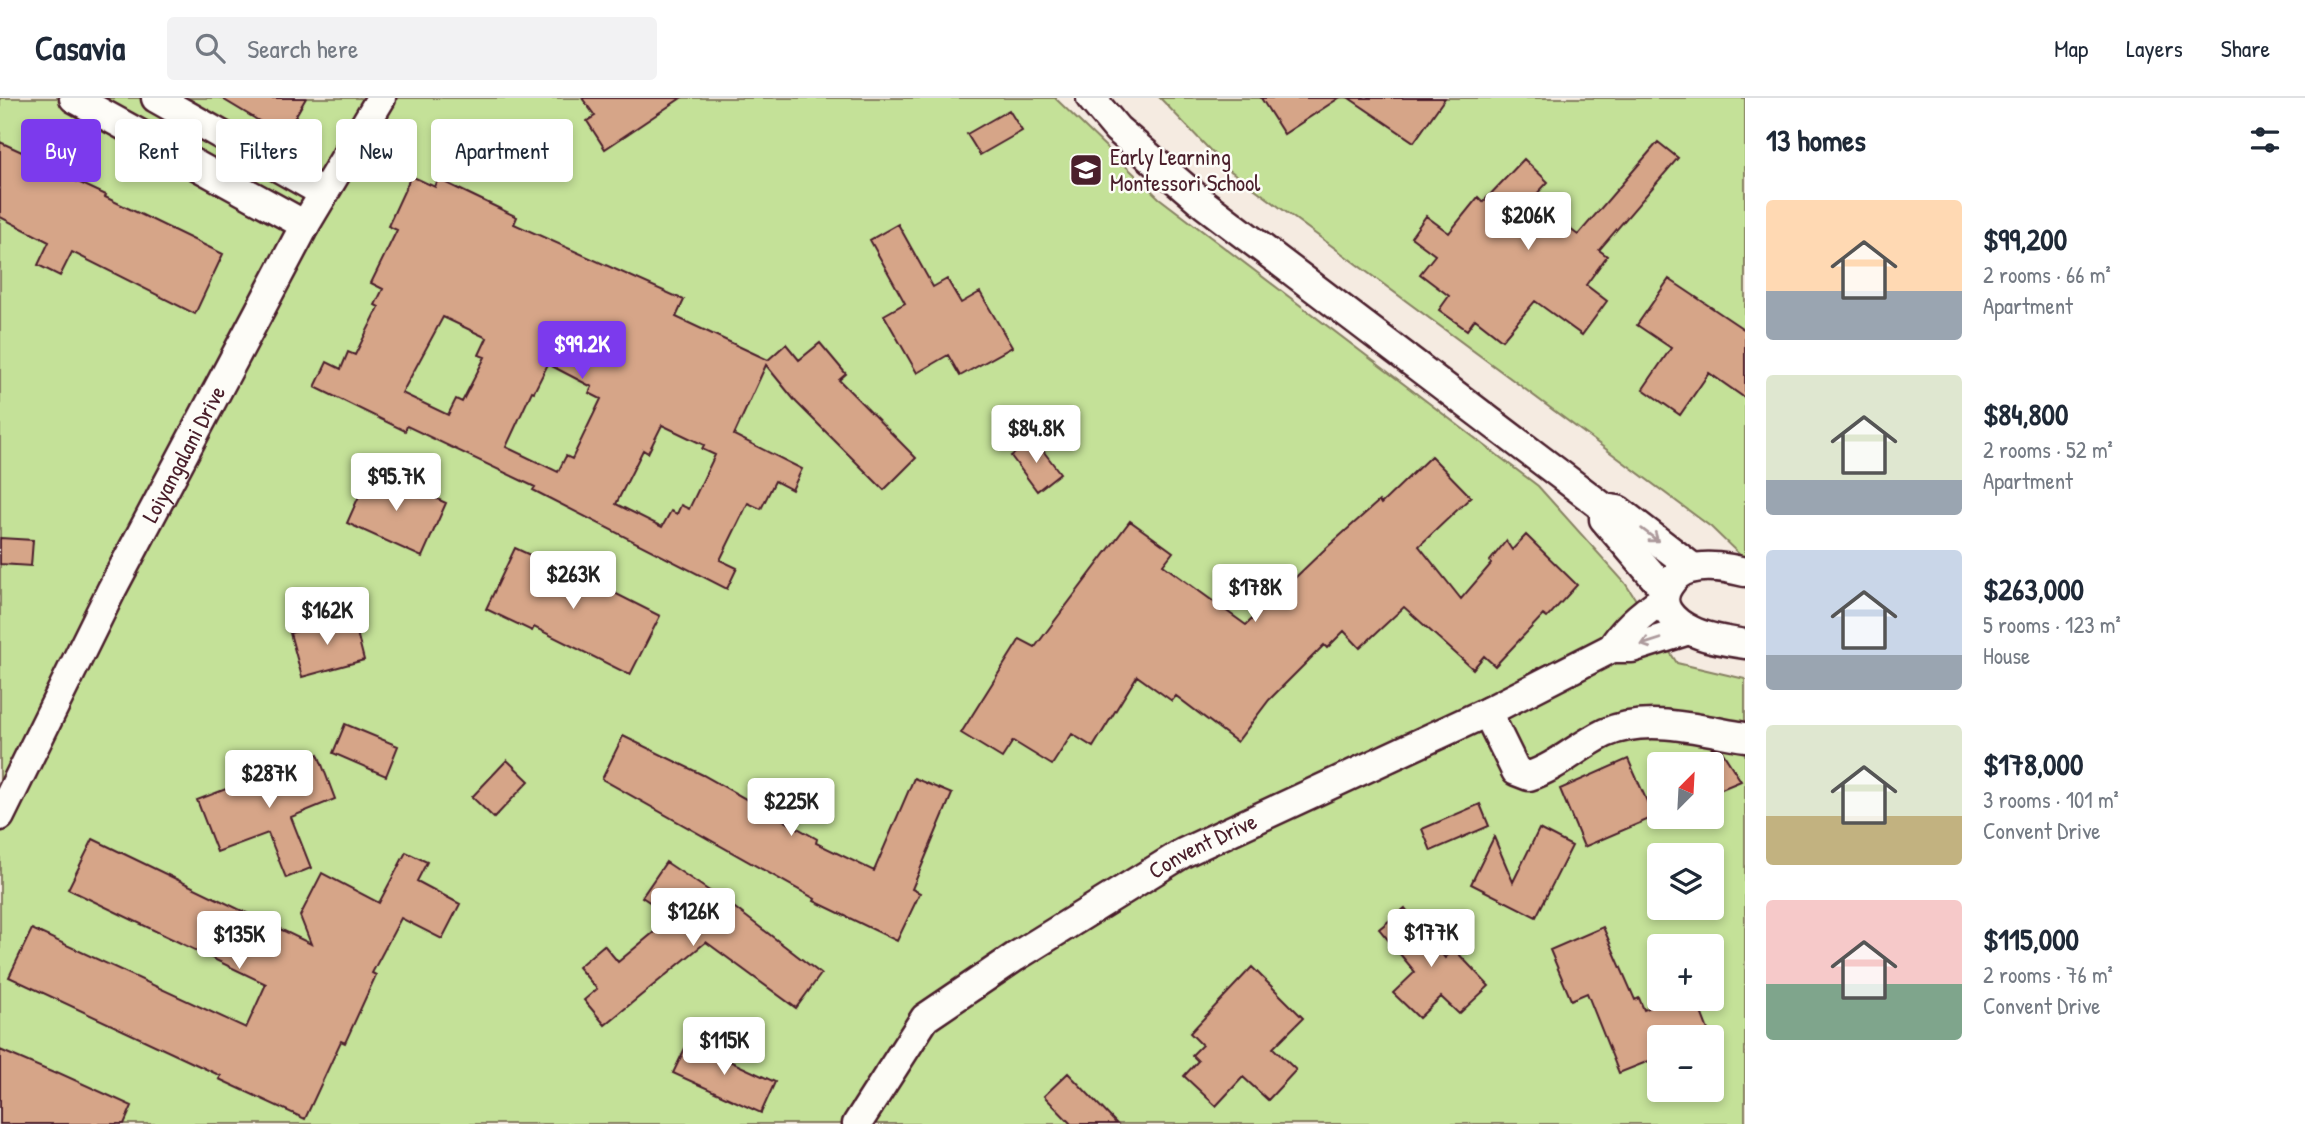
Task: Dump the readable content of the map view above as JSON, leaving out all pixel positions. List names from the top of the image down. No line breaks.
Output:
{"streets":{"street":["Loiyangalani Drive","Convent Drive"]},"places":{"school or university":["Early Learning Montessori School"]},"north":"top right","page":{"header":"Casavia","search":"Search here","nav":["Map","Layers","Share"],"heading":"13 homes","chip":["Buy","Rent","Filters","New","Apartment"],"list":[{"name":"$99,200","note":"2 rooms · 66 m² · Apartment"},{"name":"$84,800","note":"2 rooms · 52 m² · Apartment"},{"name":"$263,000","note":"5 rooms · 123 m² · House"},{"name":"$178,000","note":"3 rooms · 101 m² · Convent Drive"},{"name":"$115,000","note":"2 rooms · 76 m² · Convent Drive"}],"price":["$206K","$99.2K","$84.8K","$95.7K","$263K","$178K","$162K","$287K","$225K","$126K","$177K","$135K","$115K"],"map_buttons":["+","−"]}}
